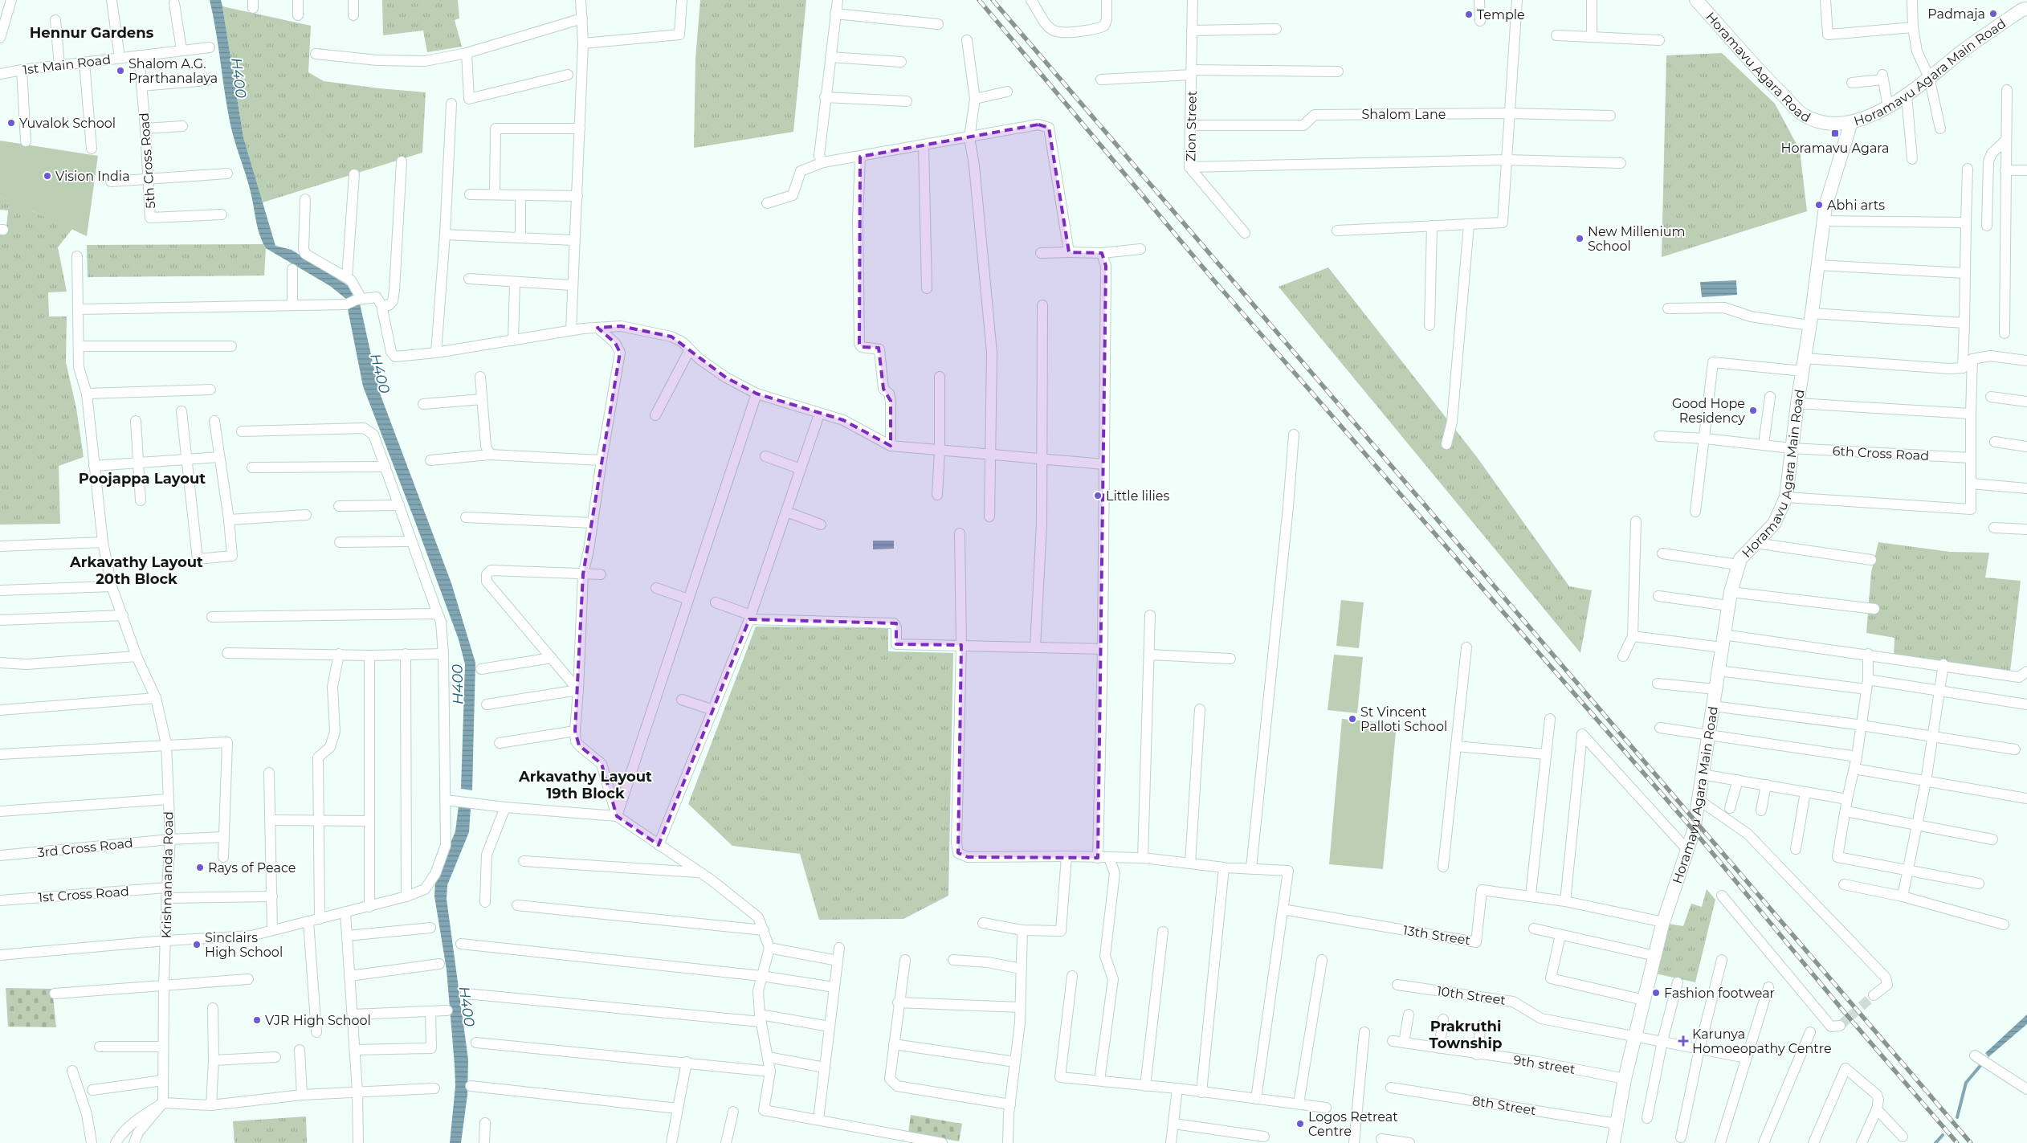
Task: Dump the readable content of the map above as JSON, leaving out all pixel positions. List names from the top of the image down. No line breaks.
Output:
{"streets":{"street":["Horamavu Agara Road","1st Main Road","Horamavu Agara Main Road","Shalom Lane","Zion Street","5th Cross Road","6th Cross Road","3rd Cross Road","Krishnananda Road","1st Cross Road","13th Street","10th Street","9th street","8th Street"]},"crossings":[["Horamavu Agara Road","Horamavu Agara Main Road"],["1st Main Road","5th Cross Road"],["Horamavu Agara Main Road","6th Cross Road"],["Horamavu Agara Main Road","13th Street"],["Horamavu Agara Main Road","10th Street"],["Horamavu Agara Main Road","9th street"],["Horamavu Agara Main Road","8th Street"],["Shalom Lane","Zion Street"],["3rd Cross Road","Krishnananda Road"],["Krishnananda Road","1st Cross Road"]],"districts":["Hennur Gardens","Poojappa Layout","Arkavathy Layout 20th Block","Arkavathy Layout 19th Block","Prakruthi Township"],"water":["H400"],"places":{"other":["Padmaja","Temple","Shalom A.G. Prarthanalaya","Yuvalok School","Vision India","Abhi arts","New Millenium School","Good Hope Residency","Little lilies","St Vincent Palloti School","Rays of Peace","Sinclairs High School","Fashion footwear","VJR High School","Logos Retreat Centre"],"transit":["Horamavu Agara"],"health":["Karunya Homoeopathy Centre"]}}
